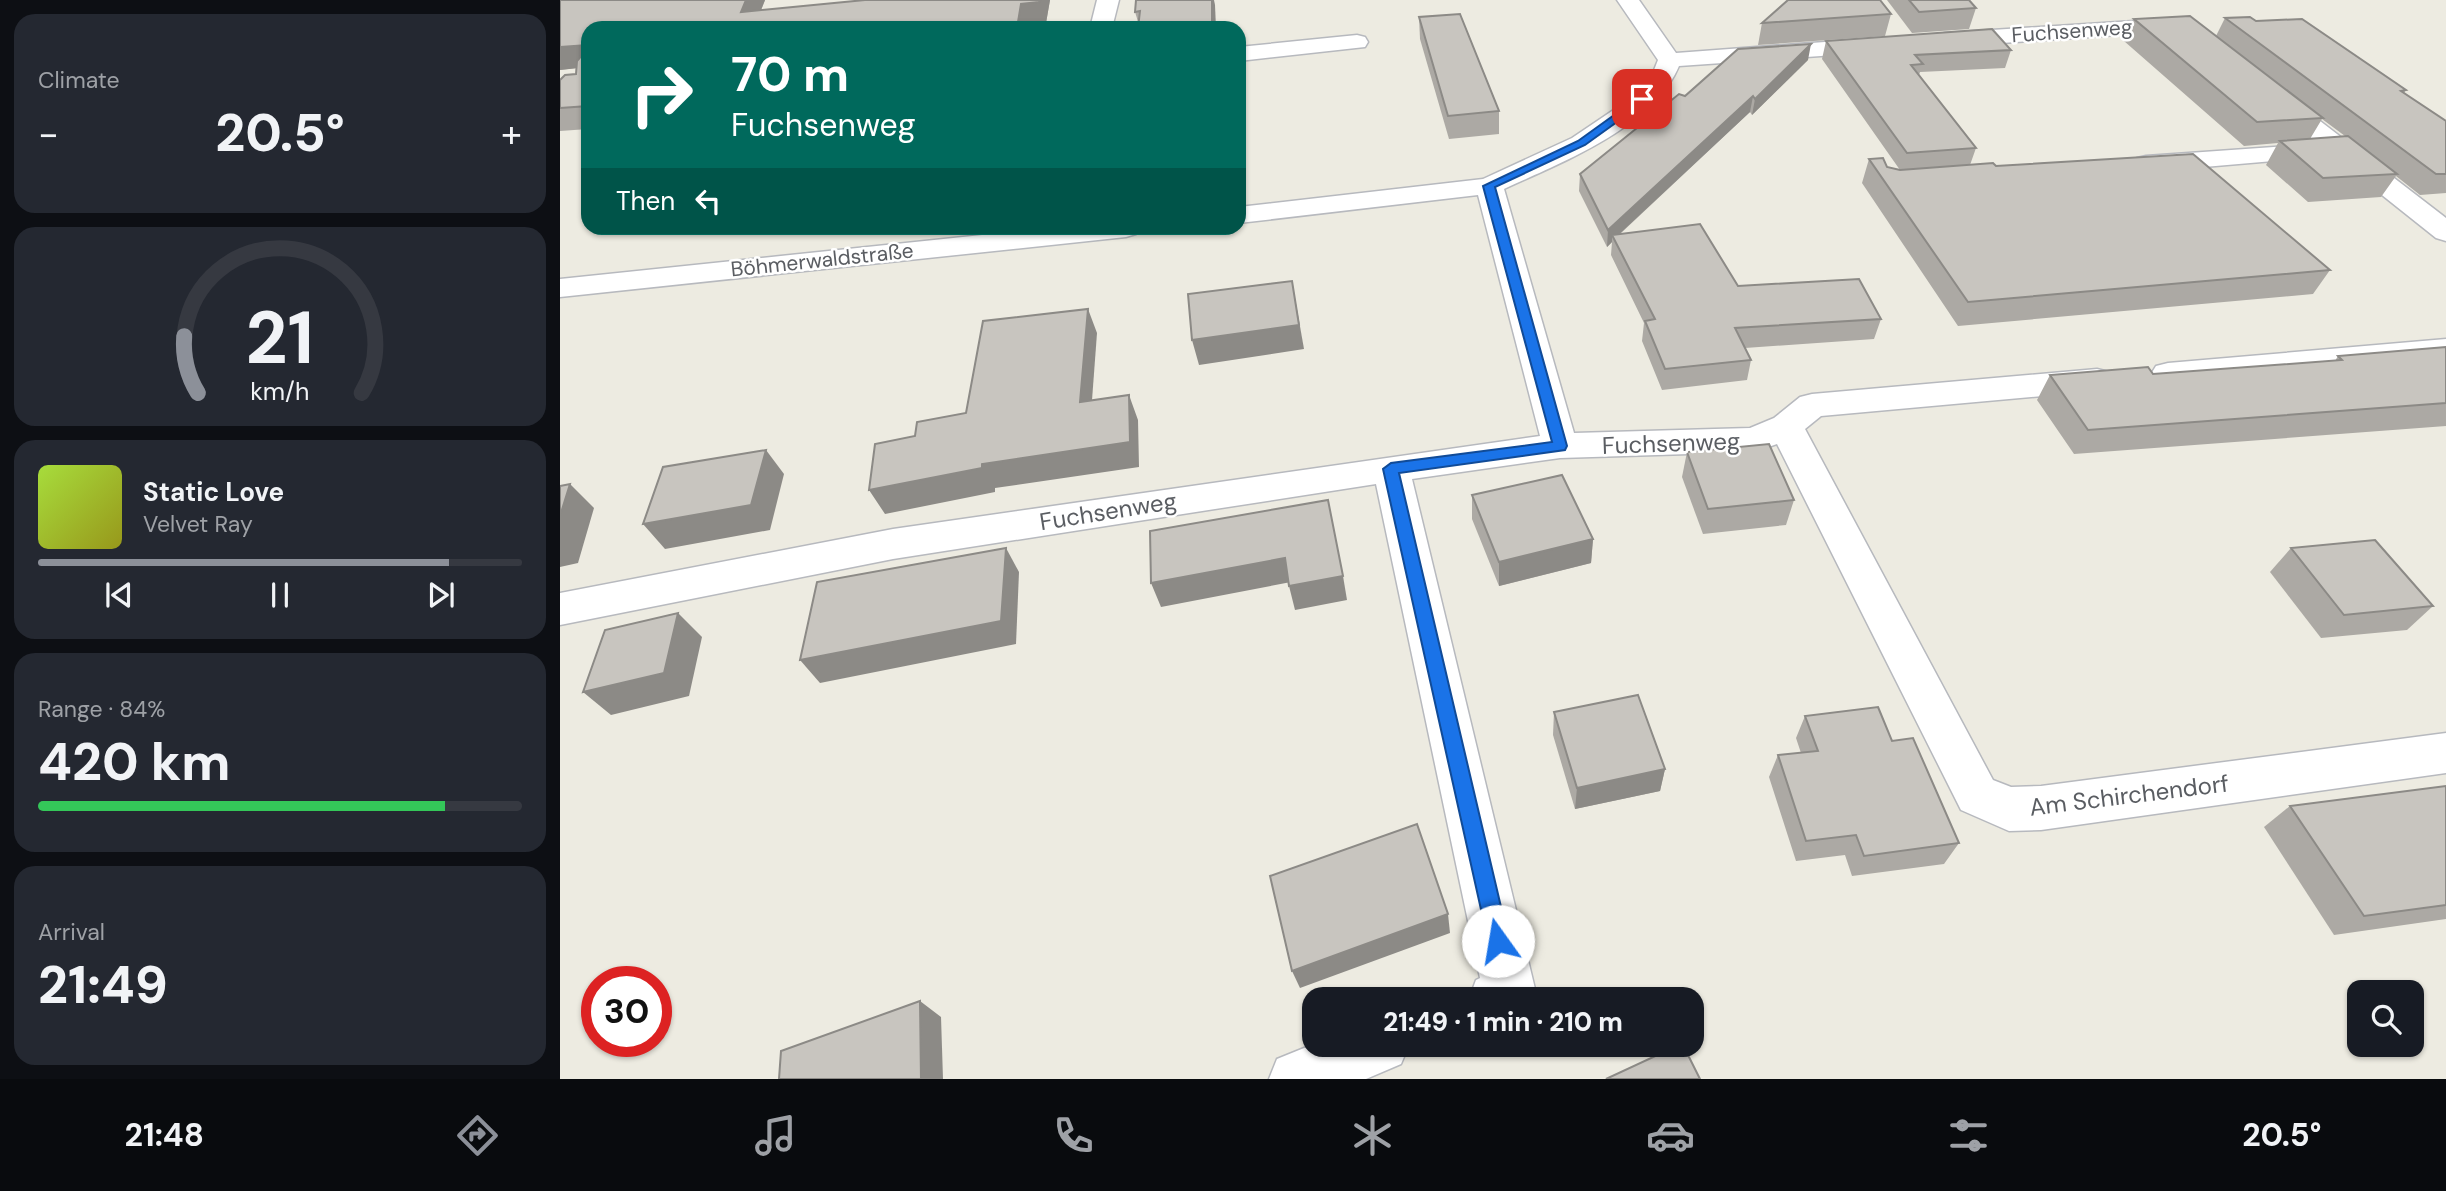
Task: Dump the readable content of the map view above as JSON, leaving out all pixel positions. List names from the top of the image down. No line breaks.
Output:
{"streets":{"street":["Fuchsenweg","Böhmerwaldstraße","Am Schirchendorf"]},"crossings":[["Fuchsenweg","Am Schirchendorf"]],"page":{"tile":["Climate",["Range · 84%","420 km"],["Arrival","21:49"]],"turn":["70 m","Fuchsenweg"],"heat":["−","20.5°","+"],"then":"Then","song":["Static Love","Velvet Ray"],"limit":"30","trip":"21:49 · 1 min · 210 m","tabs":["21:48","20.5°"],"gauge":["21","km/h"]}}
